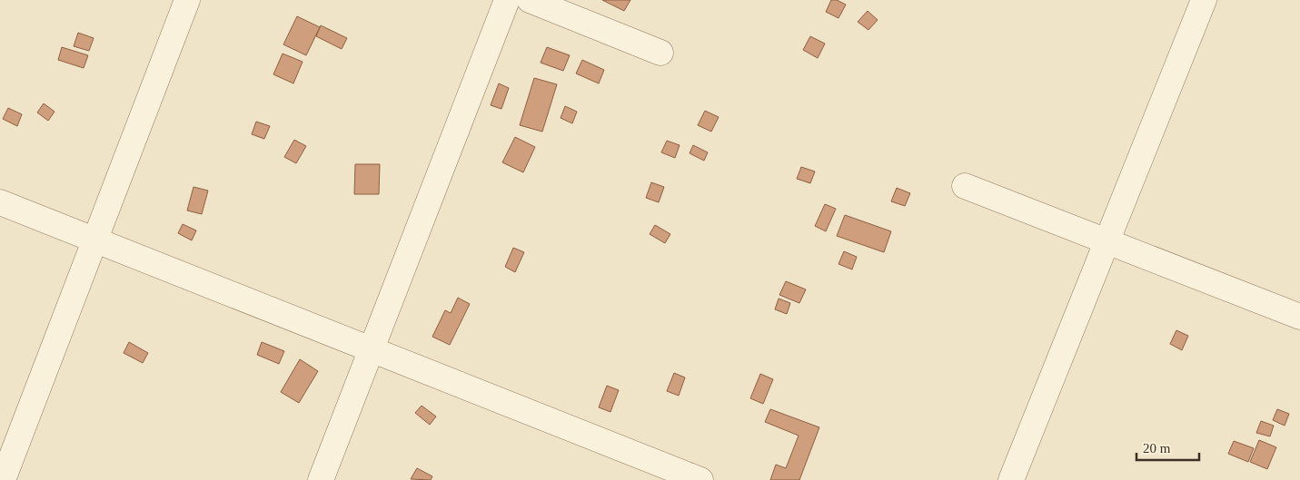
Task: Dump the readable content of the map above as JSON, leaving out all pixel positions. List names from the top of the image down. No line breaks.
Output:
{"scale_bar":"20 m"}
